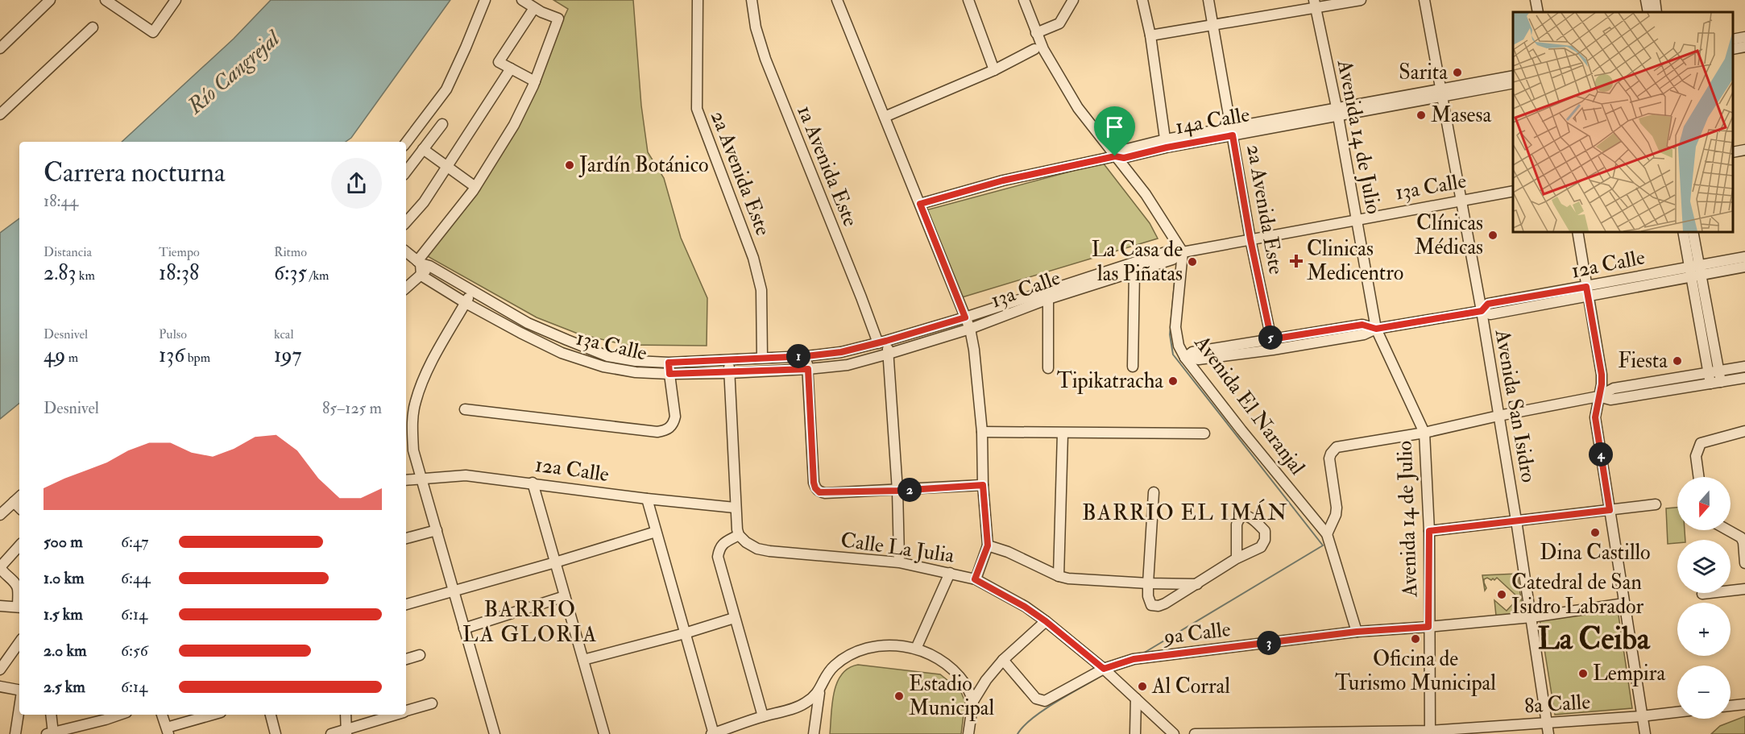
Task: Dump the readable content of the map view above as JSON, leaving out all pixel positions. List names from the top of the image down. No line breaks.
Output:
{"streets":{"street":["14a Calle","Avenida 14 de Julio","1a Avenida Este","2a Avenida Este","13a Calle","12a Calle","Avenida El Naranjal","Avenida San Isidro","Calle La Julia","9a Calle","8a Calle"]},"crossings":[["14a Calle","Avenida 14 de Julio"],["14a Calle","2a Avenida Este"],["14a Calle","Avenida San Isidro"],["Avenida 14 de Julio","13a Calle"],["Avenida 14 de Julio","12a Calle"],["Avenida 14 de Julio","9a Calle"],["Avenida 14 de Julio","8a Calle"],["1a Avenida Este","13a Calle"],["2a Avenida Este","13a Calle"],["2a Avenida Este","12a Calle"],["13a Calle","Avenida El Naranjal"],["13a Calle","Avenida San Isidro"],["12a Calle","Avenida El Naranjal"],["12a Calle","Avenida San Isidro"],["Avenida El Naranjal","9a Calle"],["Avenida San Isidro","9a Calle"],["Avenida San Isidro","8a Calle"],["Calle La Julia","9a Calle"]],"districts":["BARRIO EL IMÁN","BARRIO LA GLORIA","La Ceiba"],"water":["Río Cangrejal"],"places":{"other":["Sarita","Masesa","Jardín Botánico","Clínicas Médicas","La Casa de las Piñatas","Fiesta","Tipikatracha","Dina Castillo","Catedral de San Isidro Labrador","Oficina de Turismo Municipal","Lempira","Al Corral","Estadio Municipal"],"health":["Clinicas Medicentro"]},"north":"bottom","page":{"heading":["Carrera nocturna","18:44"],"stats":[["Distancia","2.83 km"],["Tiempo","18:38"],["Ritmo","6:35 /km"],["Desnivel","49 m"],["Pulso","136 bpm"],["kcal","197"]],"pins":["5","1","4","2","3"],"chart":["Desnivel","85–125 m"],"map_buttons":["+","−"],"list":[{"name":"500 m","note":"6:47"},{"name":"1.0 km","note":"6:44"},{"name":"1.5 km","note":"6:14"},{"name":"2.0 km","note":"6:56"},{"name":"2.5 km","note":"6:14"}]}}
